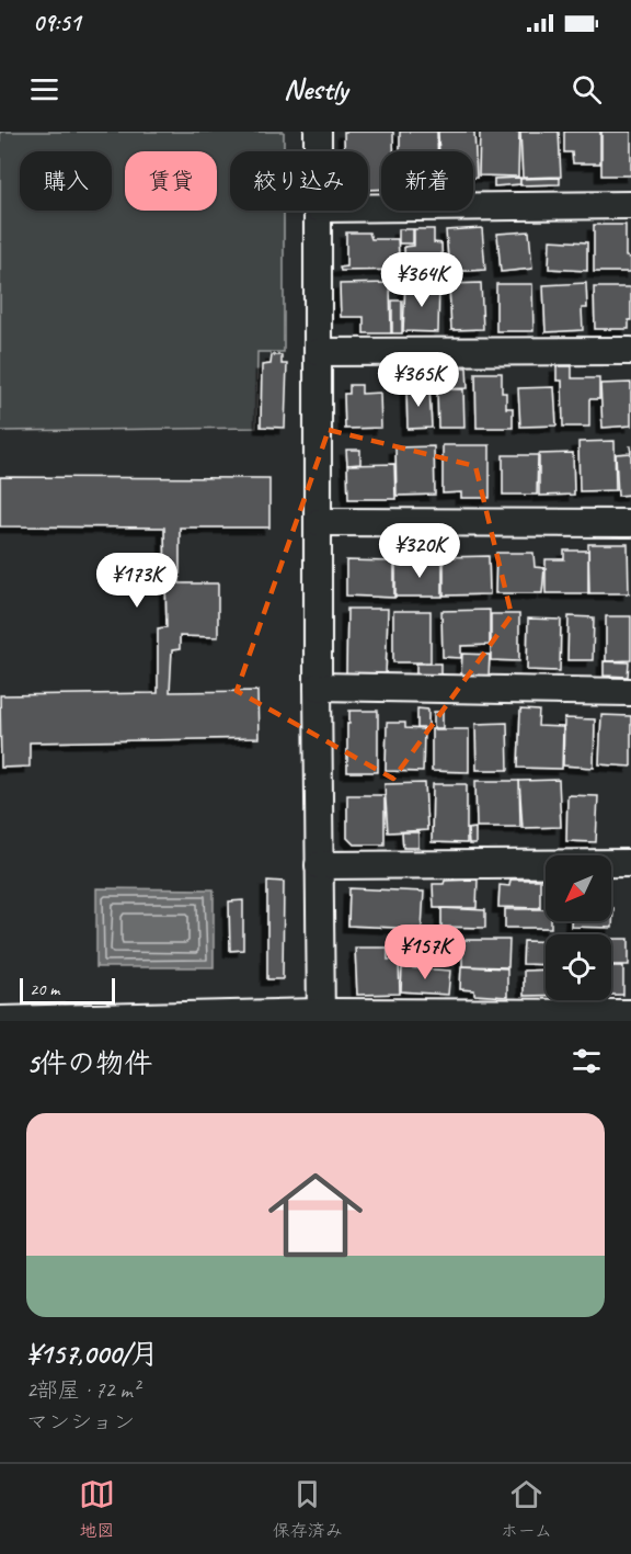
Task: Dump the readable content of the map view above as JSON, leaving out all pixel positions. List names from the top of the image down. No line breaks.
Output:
{"scale_bar":"20 m","north":"bottom left","page":{"status":"09:51","header":"Nestly","chip":["購入","賃貸","絞り込み","新着"],"price":["¥364K","¥365K","¥320K","¥173K","¥157K"],"scale":"20 m","heading":"5件の物件","list":[{"name":"¥157,000/月","note":"2部屋 · 72 m² · マンション"}],"tabs":["地図","保存済み","ホーム"]}}
